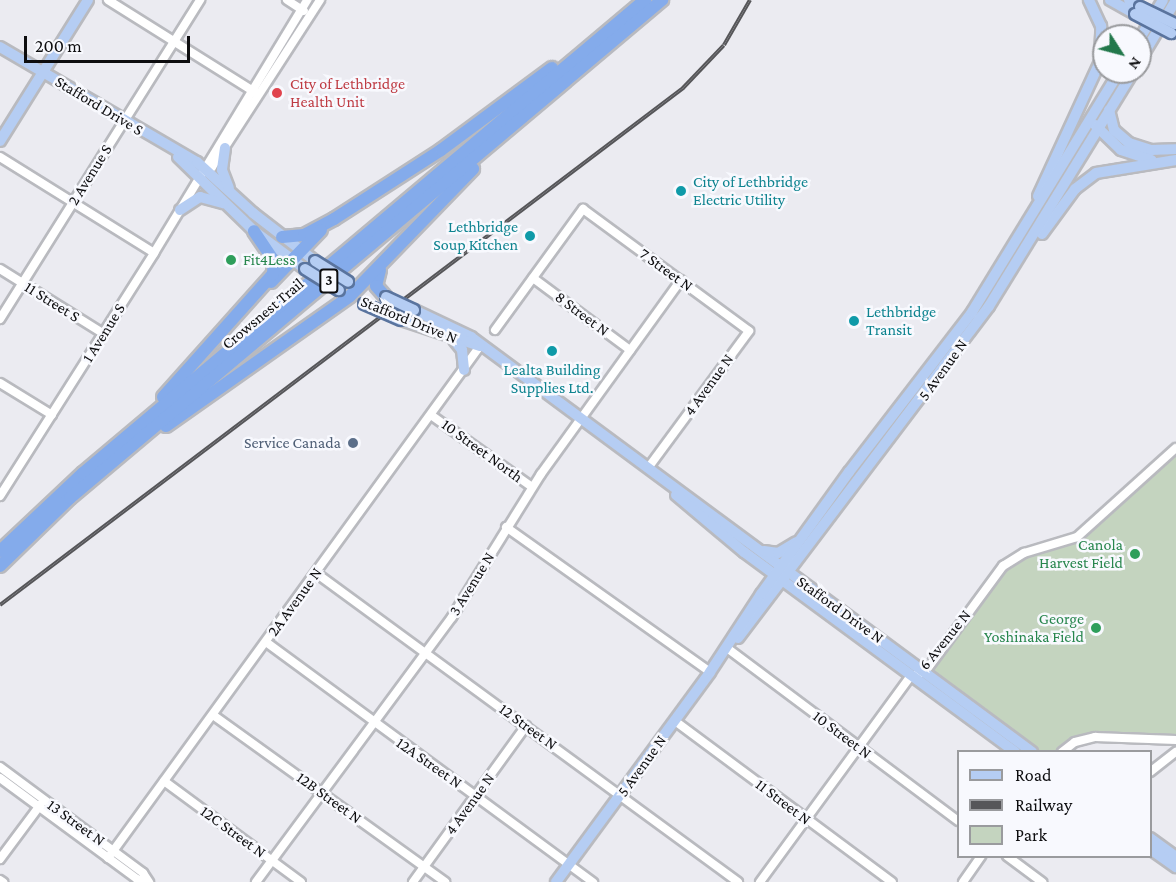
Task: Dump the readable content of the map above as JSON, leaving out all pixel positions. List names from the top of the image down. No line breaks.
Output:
{"streets":{"highway":["3","Crowsnest Trail"],"main road":["Stafford Drive S","Stafford Drive N","5 Avenue N"],"street":["2 Avenue S","7 Street N","11 Street S","8 Street N","1 Avenue S","4 Avenue N","10 Street North","3 Avenue N","2A Avenue N","6 Avenue N","12 Street N","10 Street N","12A Street N","12B Street N","11 Street N","13 Street N","12C Street N"]},"crossings":[["Stafford Drive S","2 Avenue S"],["Stafford Drive S","Stafford Drive N"],["Stafford Drive S","1 Avenue S"],["2 Avenue S","11 Street S"],["7 Street N","8 Street N"],["7 Street N","4 Avenue N"],["7 Street N","3 Avenue N"],["11 Street S","1 Avenue S"],["8 Street N","3 Avenue N"],["Stafford Drive N","1 Avenue S"],["Stafford Drive N","5 Avenue N"],["Stafford Drive N","4 Avenue N"],["Stafford Drive N","3 Avenue N"],["Stafford Drive N","2A Avenue N"],["Stafford Drive N","6 Avenue N"],["5 Avenue N","12 Street N"],["5 Avenue N","10 Street N"],["5 Avenue N","12A Street N"],["5 Avenue N","11 Street N"],["4 Avenue N","12 Street N"],["4 Avenue N","12A Street N"],["4 Avenue N","12B Street N"],["10 Street North","3 Avenue N"],["10 Street North","2A Avenue N"],["3 Avenue N","12 Street N"],["3 Avenue N","12A Street N"],["3 Avenue N","12B Street N"],["3 Avenue N","12C Street N"],["2A Avenue N","12 Street N"],["2A Avenue N","12A Street N"],["2A Avenue N","12B Street N"],["2A Avenue N","13 Street N"],["2A Avenue N","12C Street N"],["6 Avenue N","10 Street N"],["6 Avenue N","11 Street N"]],"places":["City of Lethbridge Health Unit","City of Lethbridge Electric Utility","Lethbridge Soup Kitchen","Fit4Less","Lethbridge Transit","Lealta Building Supplies Ltd.","Service Canada","Canola Harvest Field","George Yoshinaka Field"],"legend":["Road","Railway","Park"],"scale_bar":"200 m","north":"bottom right"}
